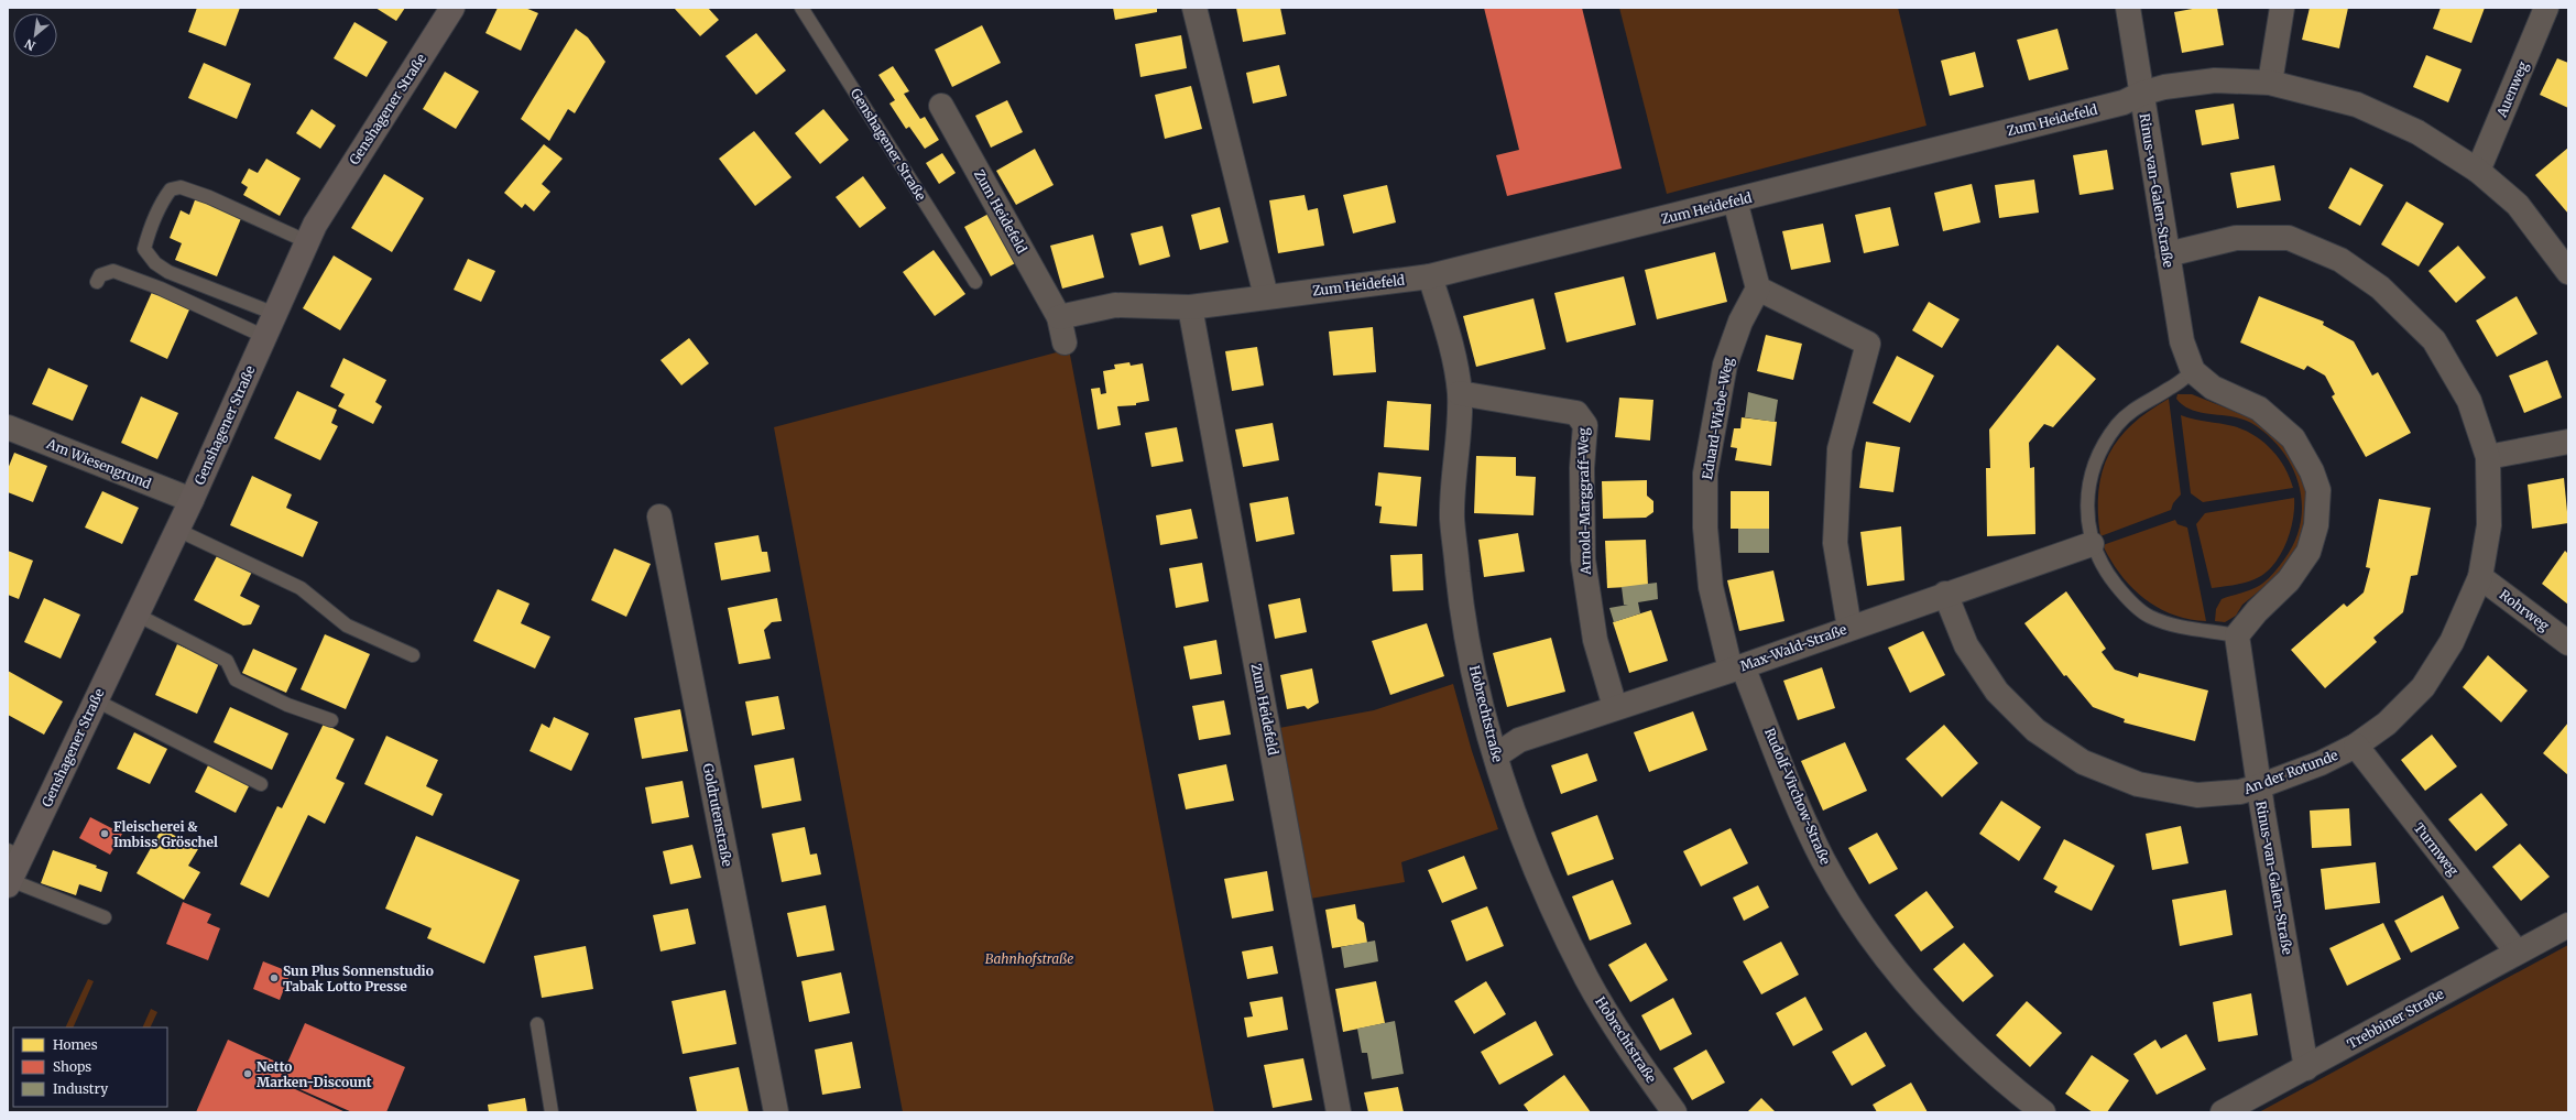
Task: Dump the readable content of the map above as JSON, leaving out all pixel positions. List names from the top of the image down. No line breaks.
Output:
{"streets":{"street":["Auenweg","Genshagener Straße","Zum Heidefeld","Rinus-van-Galen-Straße","Eduard-Wiebe-Weg","Am Wiesengrund","Arnold-Marggraff-Weg","Rohrweg","Max-Wald-Straße","Hobrechtstraße","An der Rotunde","Rudolf-Virchow-Straße","Goldrutenstraße","Turmweg","Trebbiner Straße"]},"crossings":[["Auenweg","Zum Heidefeld"],["Genshagener Straße","Am Wiesengrund"],["Zum Heidefeld","Rinus-van-Galen-Straße"],["Zum Heidefeld","Hobrechtstraße"],["Rinus-van-Galen-Straße","An der Rotunde"],["Rinus-van-Galen-Straße","Trebbiner Straße"],["Eduard-Wiebe-Weg","Max-Wald-Straße"],["Eduard-Wiebe-Weg","Rudolf-Virchow-Straße"],["Arnold-Marggraff-Weg","Max-Wald-Straße"],["Arnold-Marggraff-Weg","Hobrechtstraße"],["Rohrweg","An der Rotunde"],["Max-Wald-Straße","Hobrechtstraße"],["Max-Wald-Straße","An der Rotunde"],["Max-Wald-Straße","Rudolf-Virchow-Straße"],["An der Rotunde","Turmweg"],["Turmweg","Trebbiner Straße"]],"parks":["Bahnhofstraße"],"places":["Fleischerei & Imbiss Gröschel","Sun Plus Sonnenstudio Tabak Lotto Presse","Netto Marken-Discount"],"legend":["Homes","Shops","Industry"],"north":"bottom left"}
